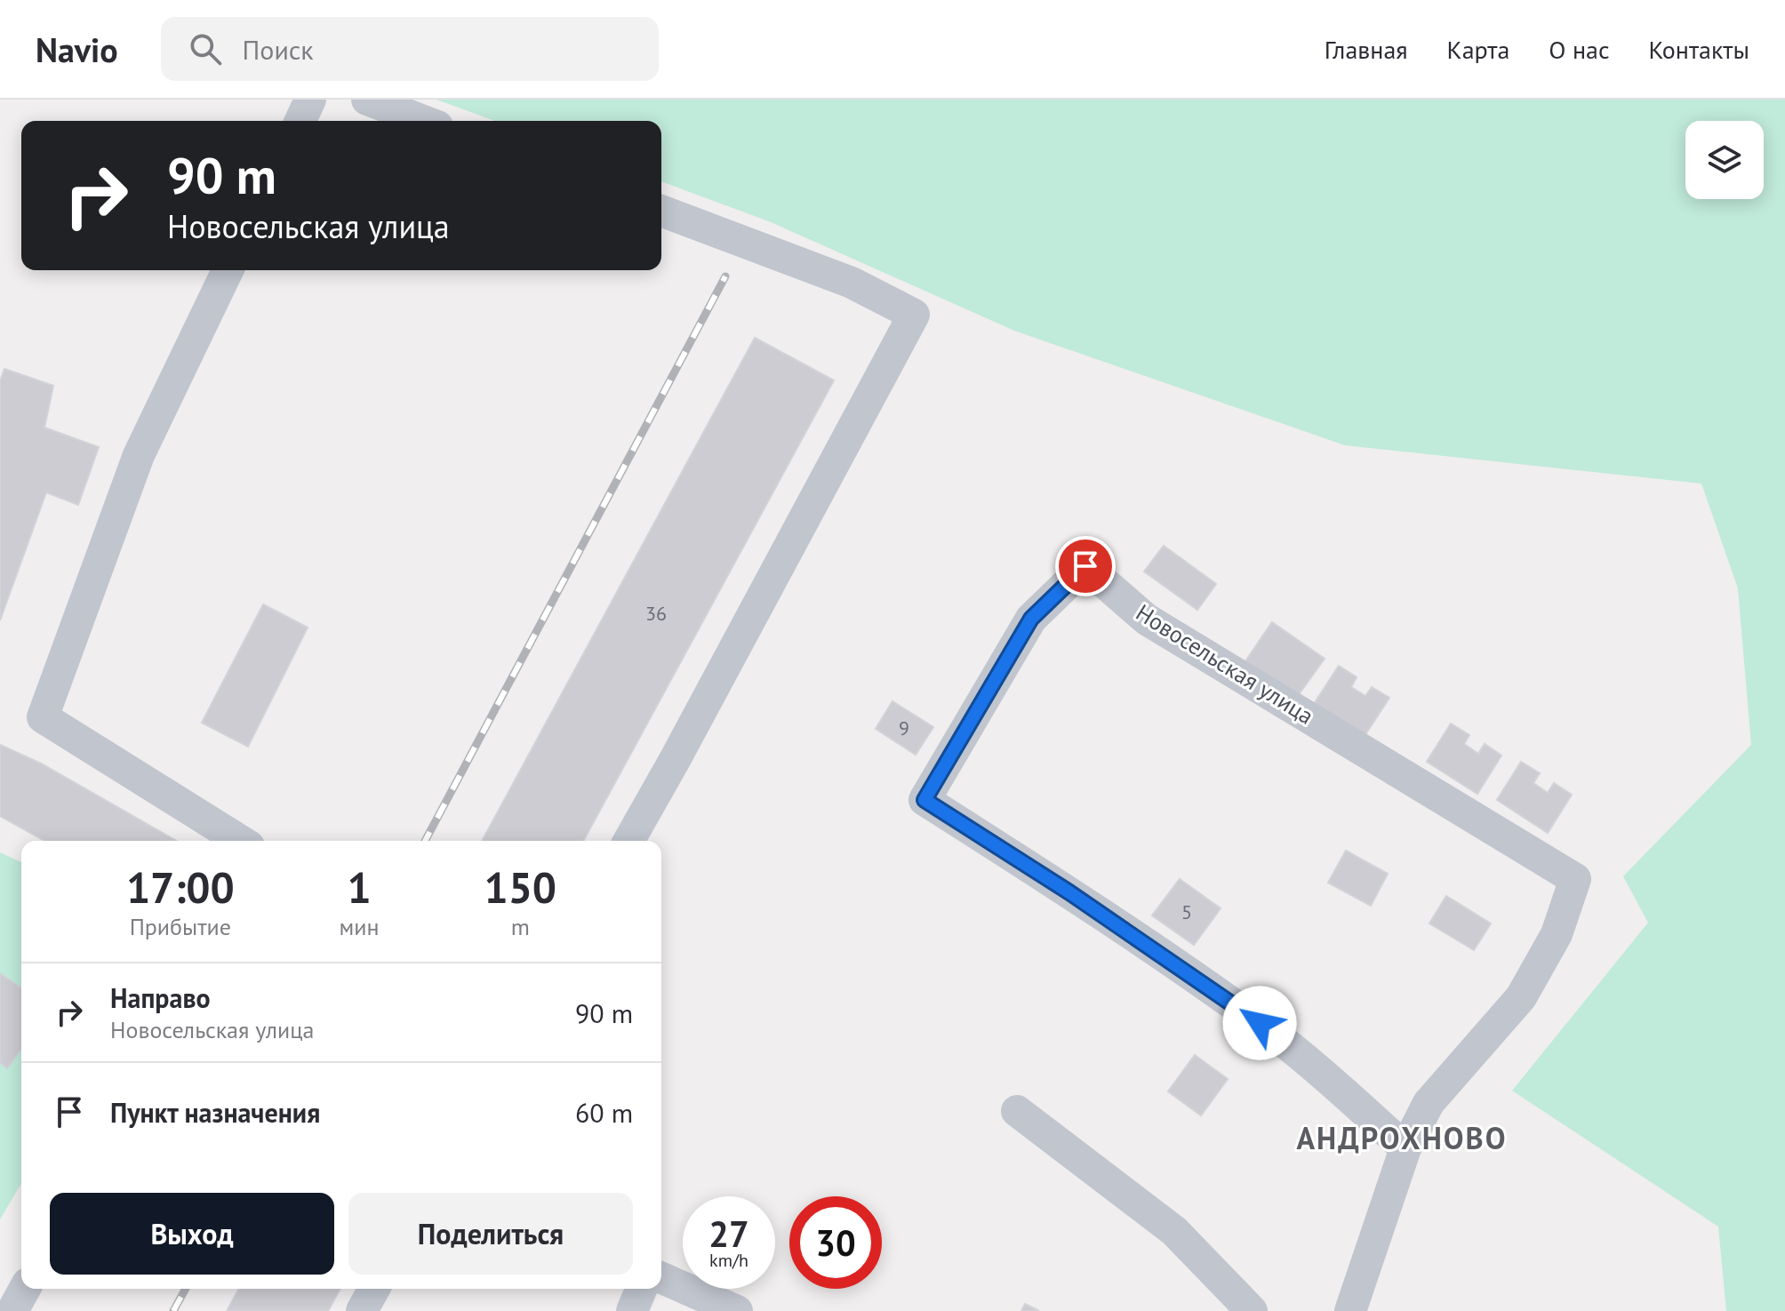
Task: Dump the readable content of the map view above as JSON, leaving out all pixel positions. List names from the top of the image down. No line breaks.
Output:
{"streets":{"street":["Новосельская улица"]},"districts":["АНДРОХНОВО"],"house_numbers":["36","9","5"],"page":{"header":"Navio","search":"Поиск","nav":["Главная","Карта","О нас","Контакты"],"turn":["90 m","Новосельская улица"],"eta":["17:00","Прибытие","1","мин","150","m"],"list":[{"name":"Направо","note":"Новосельская улица","value":"90 m"},{"name":"Пункт назначения","value":"60 m"}],"buttons":["Выход","Поделиться"],"speed":"27 km/h","limit":"30"}}
